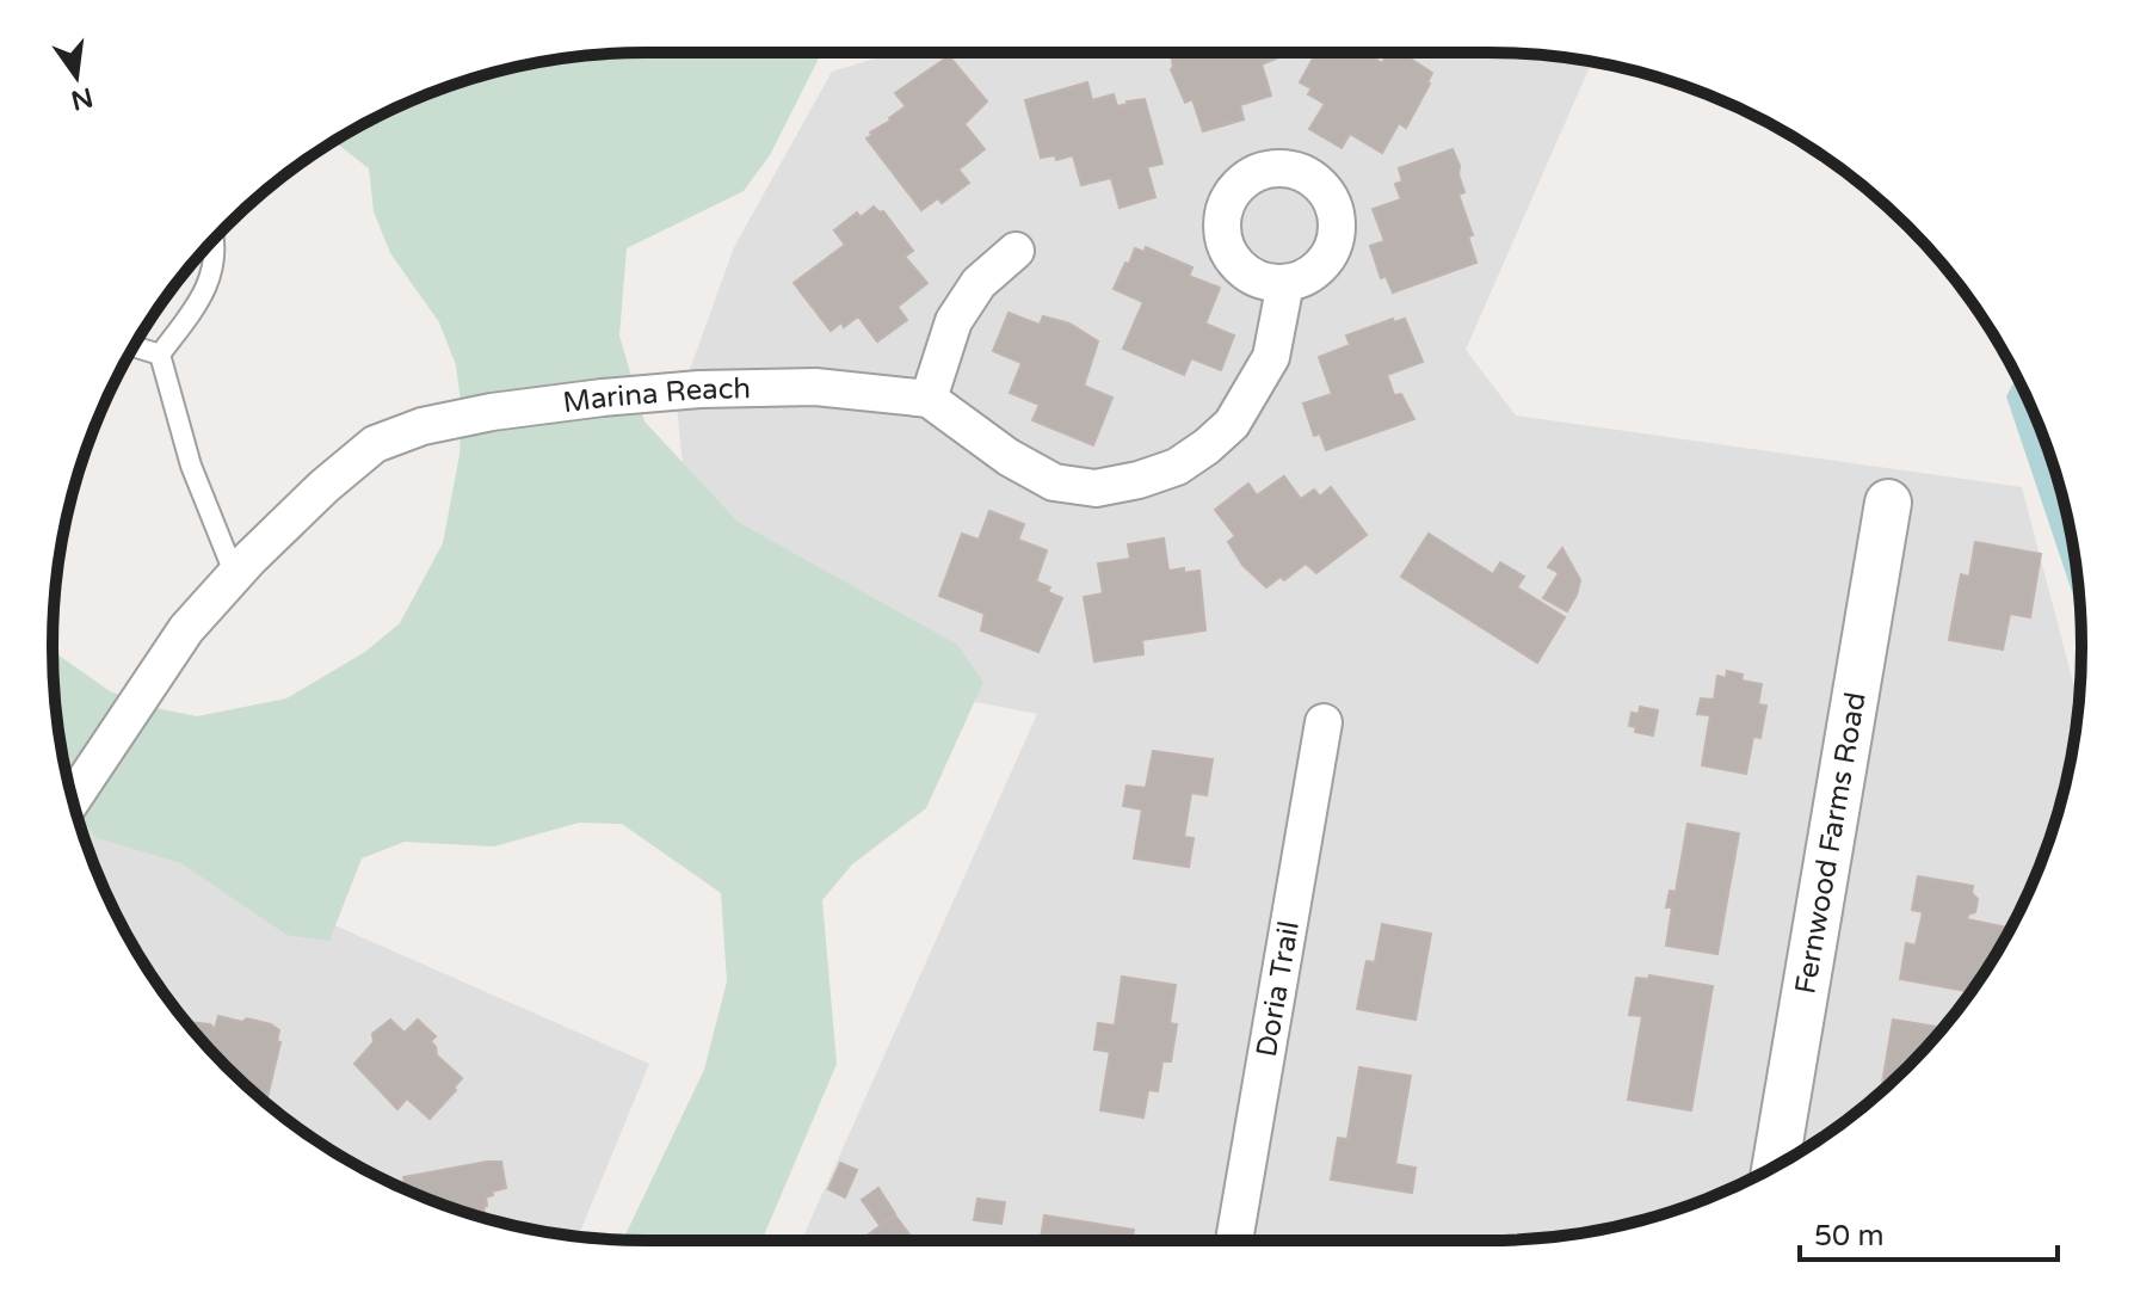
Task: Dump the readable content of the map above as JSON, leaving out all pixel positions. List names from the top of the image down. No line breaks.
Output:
{"streets":{"street":["Marina Reach","Fernwood Farms Road","Doria Trail"]},"scale_bar":"50 m","north":"bottom"}
